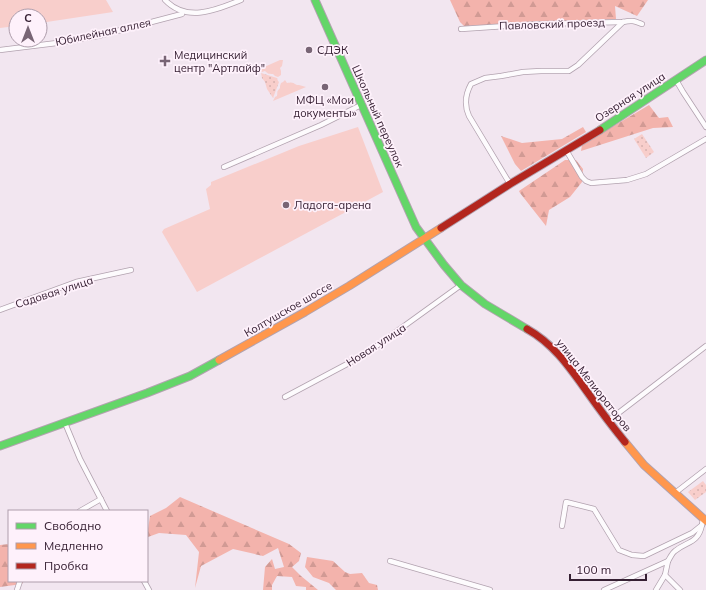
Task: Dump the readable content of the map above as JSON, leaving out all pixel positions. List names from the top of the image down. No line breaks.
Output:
{"streets":{"main road":["Озерная улица","Школьный переулок","Колтушское шоссе","улица Мелиораторов"],"street":["Павловский проезд","Юбилейная аллея","Садовая улица","Новая улица"]},"crossings":[["Озерная улица","Колтушское шоссе"],["Школьный переулок","Колтушское шоссе"],["Школьный переулок","улица Мелиораторов"],["Колтушское шоссе","улица Мелиораторов"],["Новая улица","улица Мелиораторов"]],"places":{"other":["СДЭК","МФЦ «Мои документы»","Ладога-арена"],"health":["Медицинский центр \"Артлайф\""]},"legend":["Свободно","Медленно","Пробка"],"scale_bar":"100 m","north":"top"}
